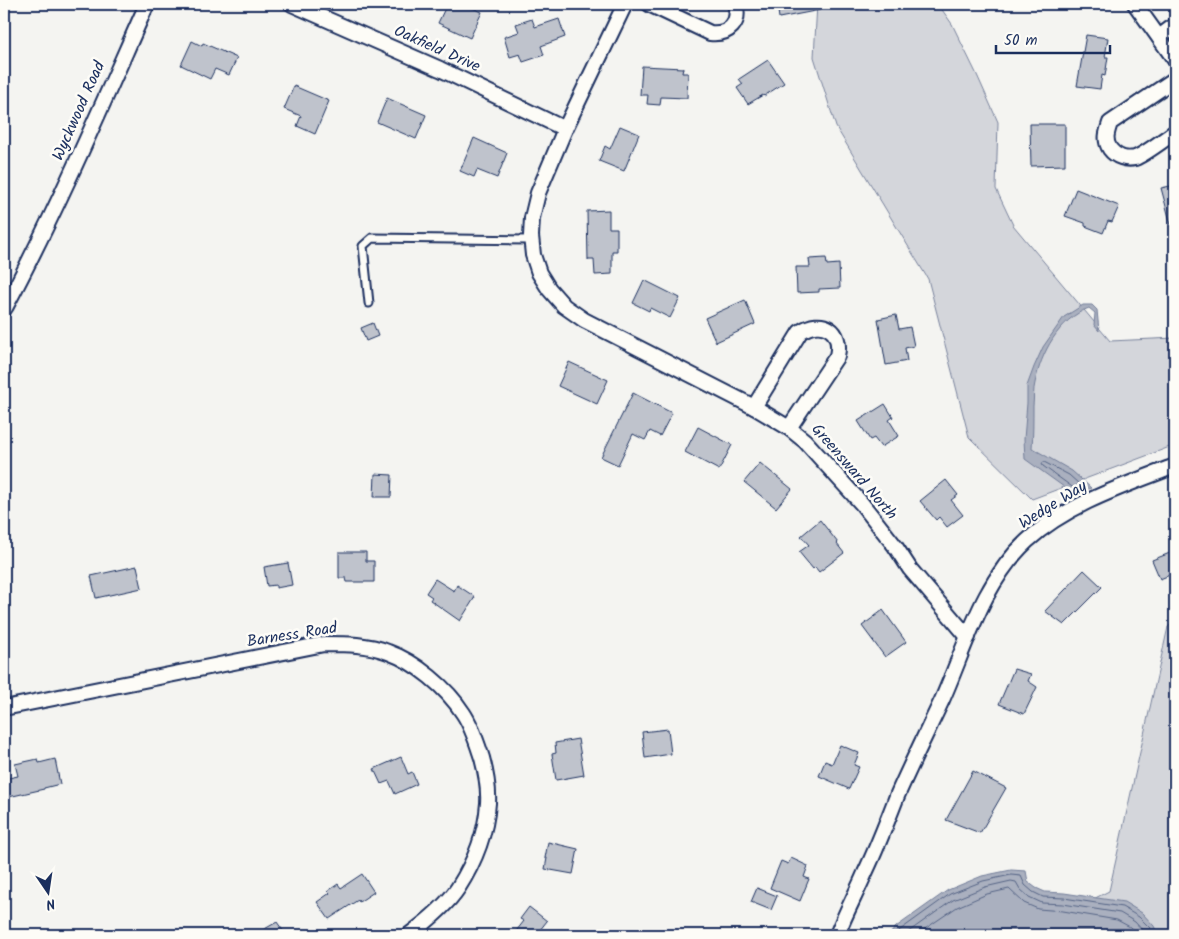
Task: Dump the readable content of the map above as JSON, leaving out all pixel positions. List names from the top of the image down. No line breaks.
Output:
{"streets":{"street":["Oakfield Drive","Wyckwood Road","Greensward North","Wedge Way","Barness Road"]},"crossings":[["Oakfield Drive","Greensward North"],["Greensward North","Wedge Way"]],"scale_bar":"50 m","north":"bottom"}
